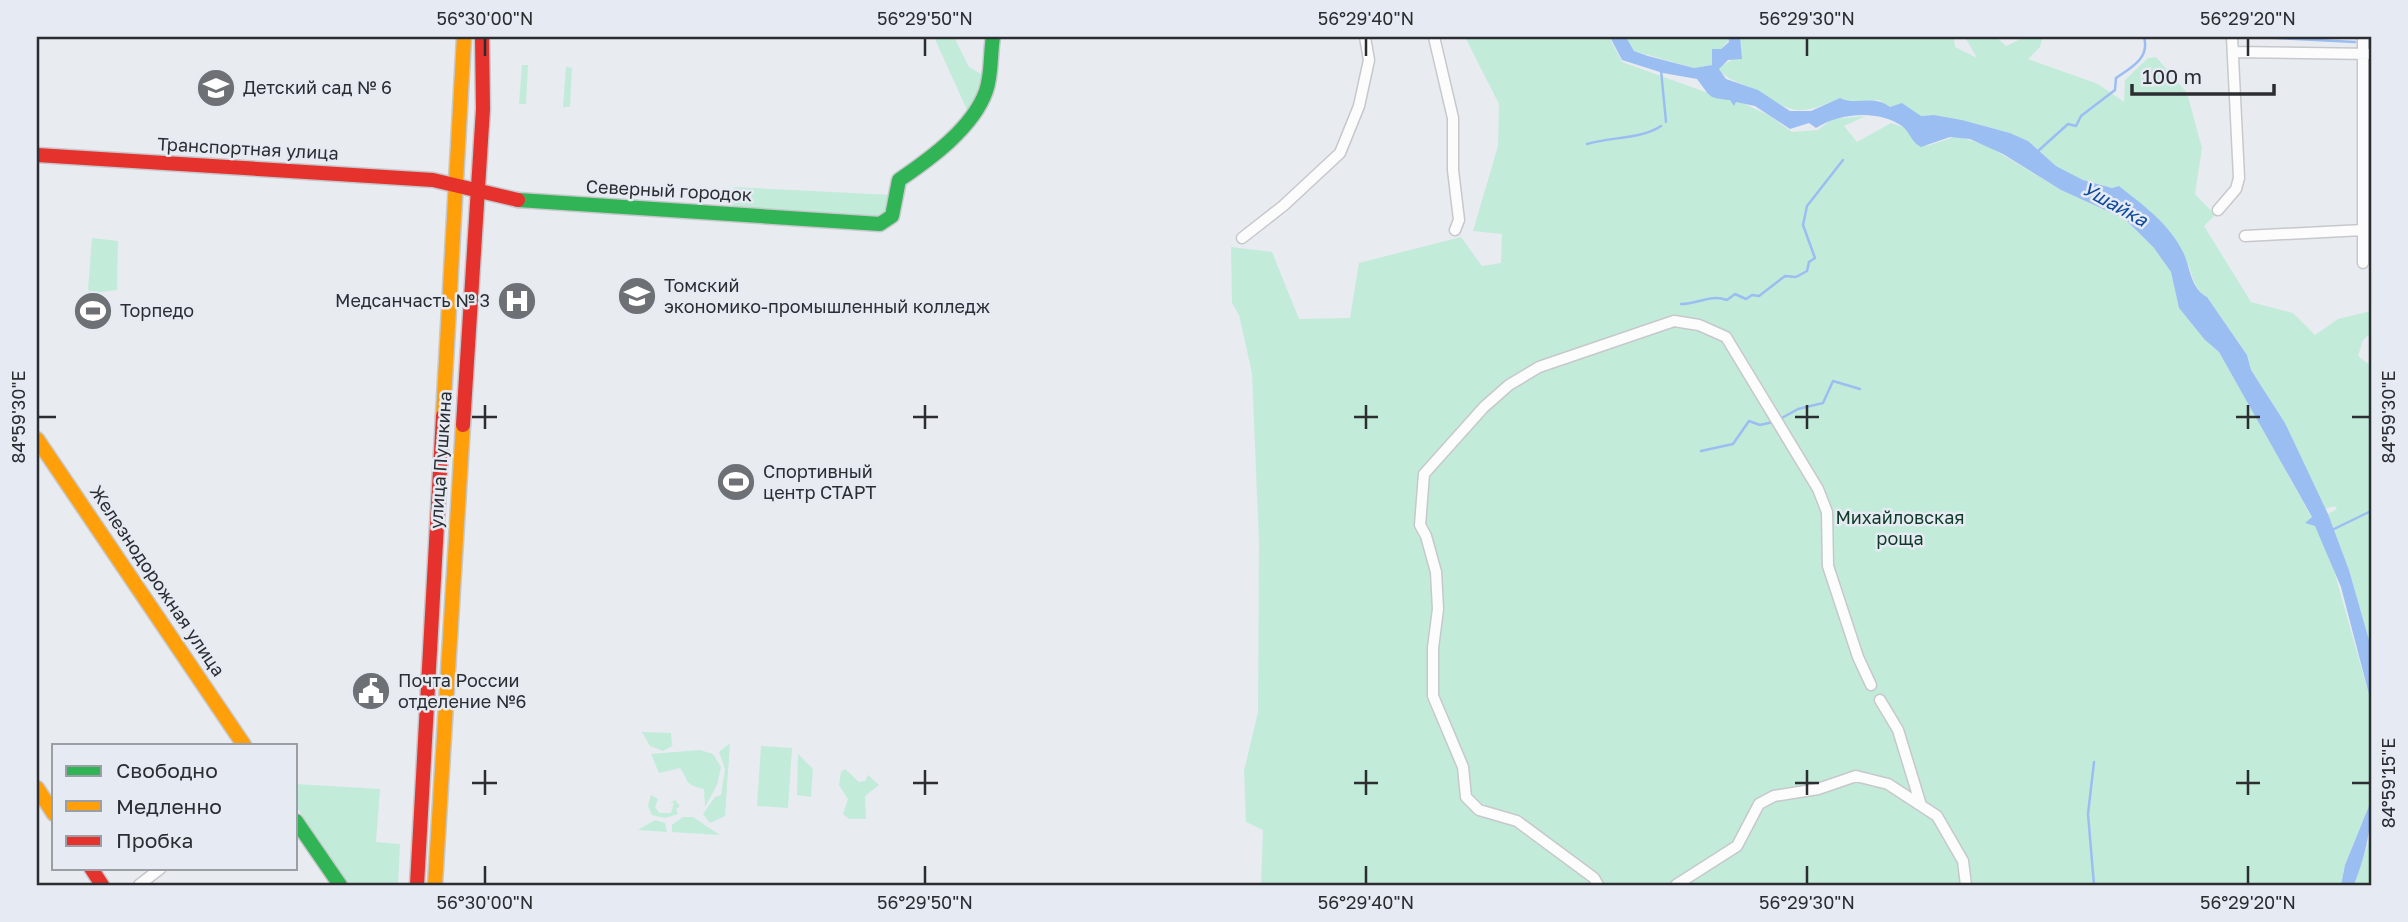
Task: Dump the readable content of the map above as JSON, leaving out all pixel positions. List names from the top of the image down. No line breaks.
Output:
{"streets":{"main road":["Транспортная улица","Северный городок","улица Пушкина","Железнодорожная улица"]},"crossings":[["Транспортная улица","Северный городок"],["Транспортная улица","улица Пушкина"],["Северный городок","улица Пушкина"]],"water":["Ушайка"],"parks":["Михайловская роща"],"places":{"school or university":["Детский сад № 6","Томский экономико-промышленный колледж"],"hospital":["Медсанчасть № 3"],"sports":["Торпедо","Спортивный центр СТАРТ"],"public building":["Почта России отделение №6"]},"legend":["Свободно","Медленно","Пробка"],"scale_bar":"100 m","coordinates":["56°30'00\"N","56°29'50\"N","56°29'40\"N","56°29'30\"N","56°29'20\"N","84°59'30\"E","84°59'15\"E"]}
